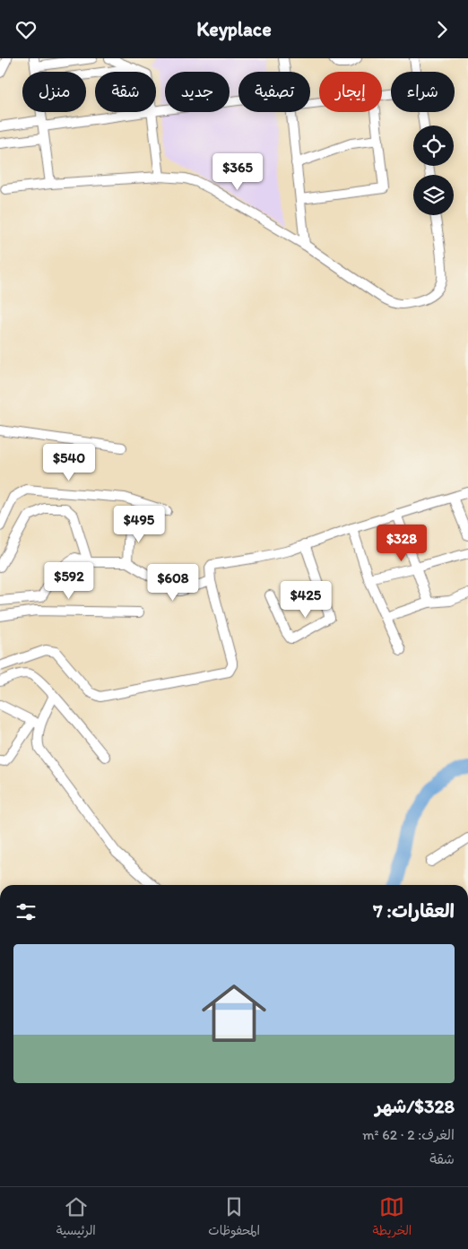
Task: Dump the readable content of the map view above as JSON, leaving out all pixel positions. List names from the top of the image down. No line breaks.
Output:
{"page":{"header":"Keyplace","chip":["شراء","إيجار","تصفية","جديد","شقة","منزل"],"price":["$365","$540","$495","$328","$592","$608","$425"],"heading":"العقارات: 7","list":[{"name":"$328/شهر","note":"الغرف: 2 · 62 m² · شقة"}],"tabs":["الخريطة","المحفوظات","الرئيسية"]}}
